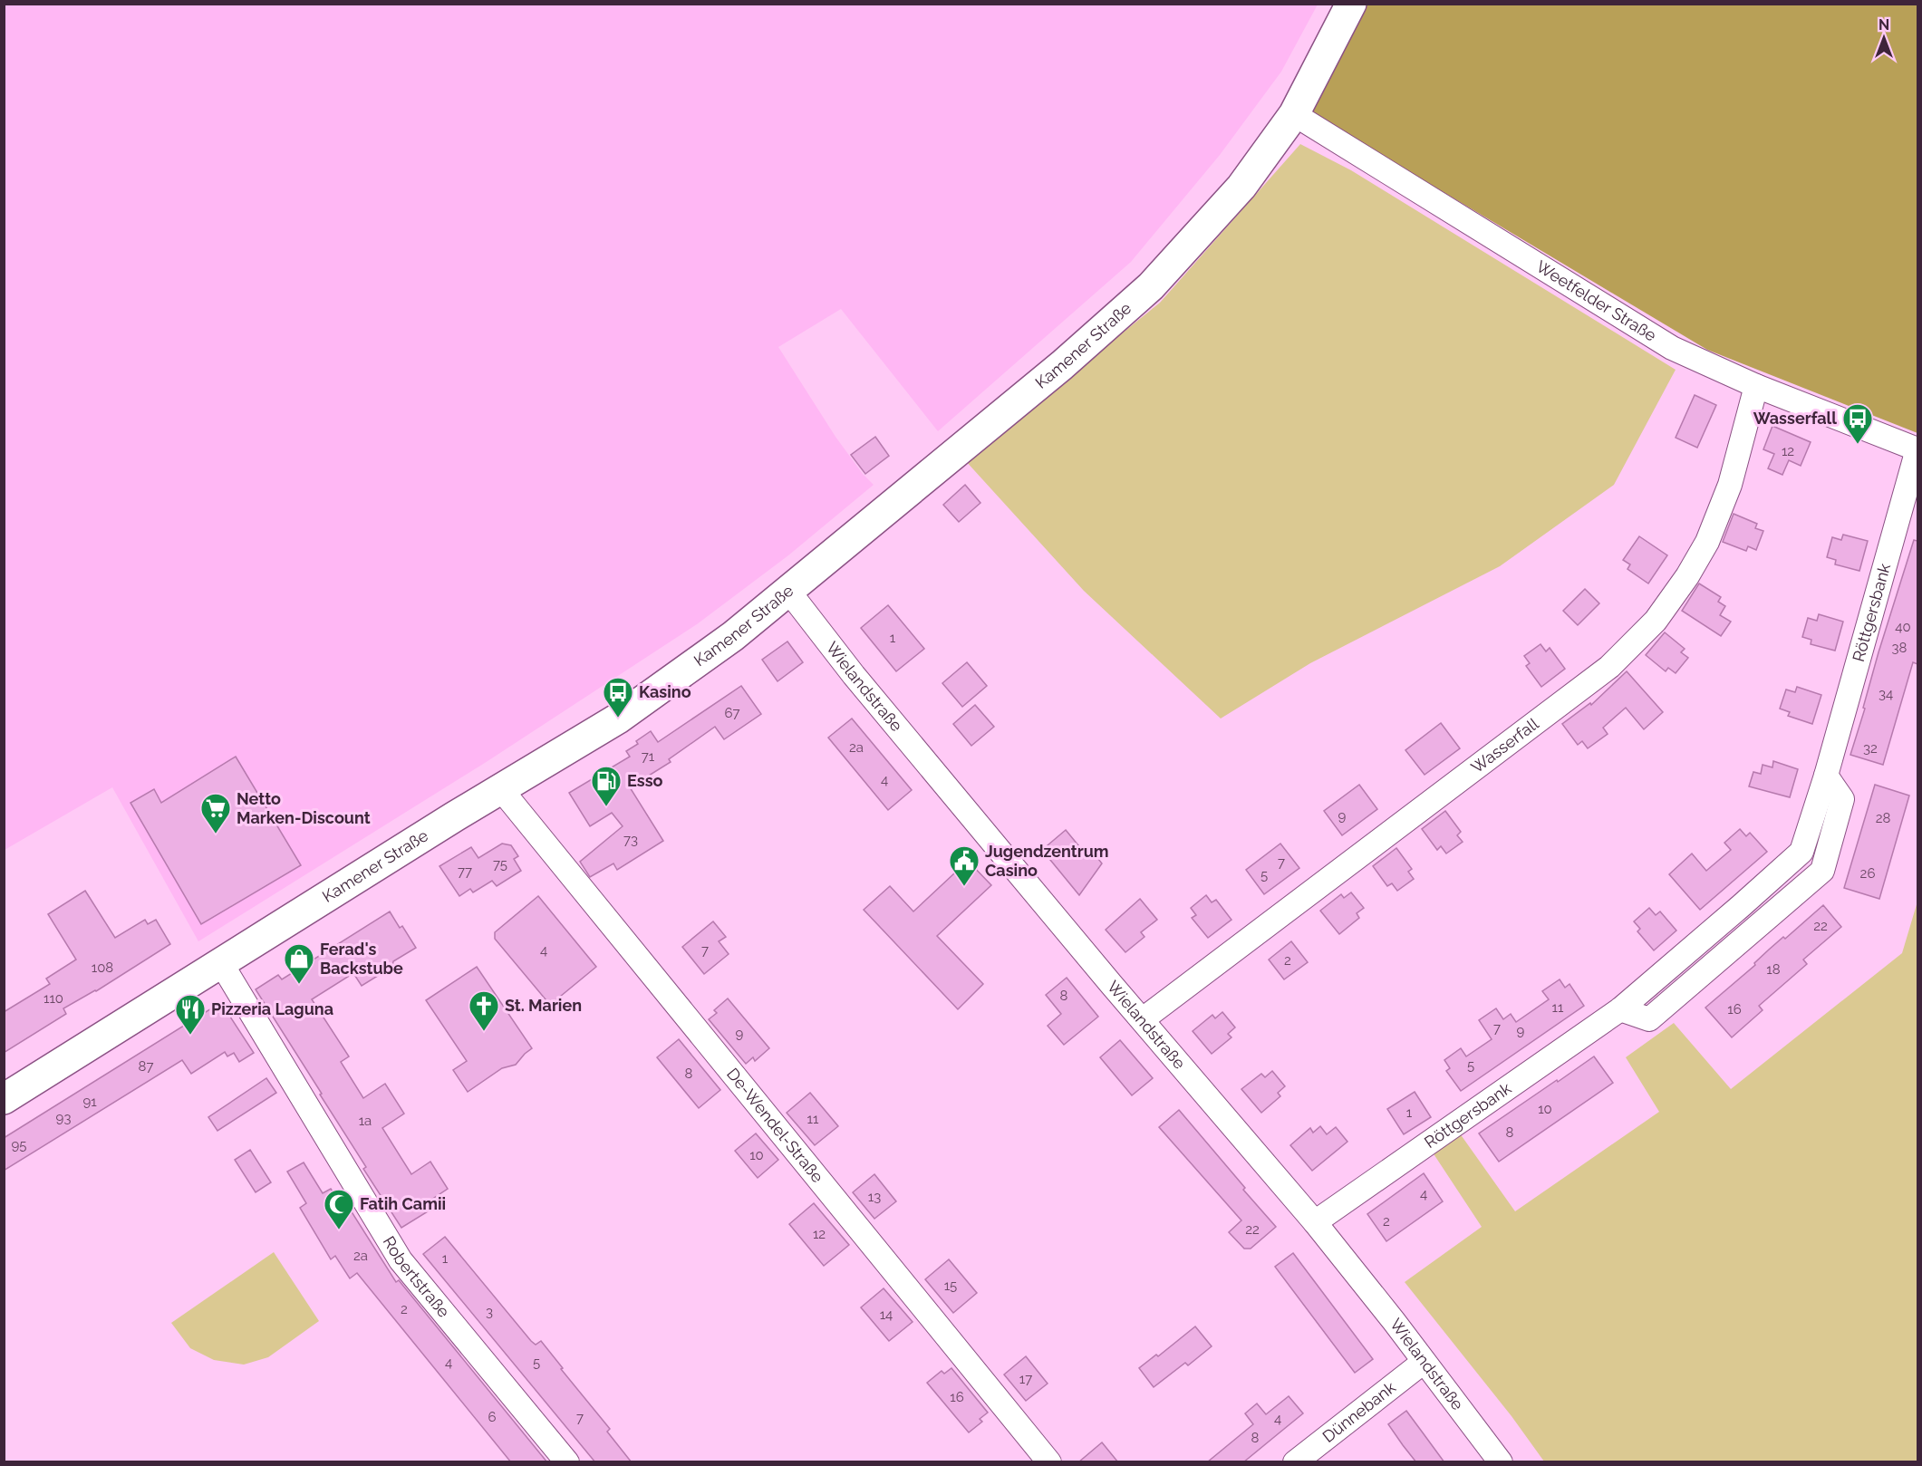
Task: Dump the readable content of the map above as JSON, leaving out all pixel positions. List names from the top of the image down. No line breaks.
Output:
{"streets":{"main road":["Kamener Straße"],"street":["Weetfelder Straße","Röttgersbank","Wielandstraße","Wasserfall","De-Wendel-Straße","Robertstraße","Dünnebank"]},"crossings":[["Weetfelder Straße","Kamener Straße"],["Weetfelder Straße","Röttgersbank"],["Weetfelder Straße","Wasserfall"],["Kamener Straße","Wielandstraße"],["Kamener Straße","De-Wendel-Straße"],["Kamener Straße","Robertstraße"],["Röttgersbank","Wielandstraße"],["Wielandstraße","Wasserfall"],["Wielandstraße","Dünnebank"]],"places":{"bus stop":["Wasserfall","Kasino"],"fuel station":["Esso"],"supermarket":["Netto Marken-Discount"],"public building":["Jugendzentrum Casino"],"shop":["Ferad's Backstube"],"church":["St. Marien"],"restaurant":["Pizzeria Laguna"],"mosque":["Fatih Camii"]},"house_numbers":["12","40","1","38","34","67","2a","32","71","4","9","28","73","7","75","77","26","5","22","4","7","2","108","18","8","110","11","16","7","9","9","5","87","8","91","10","1","93","11","1a","8","95","10","4","13","2","22","12","2a","1","15","2","3","14","4","5","17","16","6","7","4","8"],"north":"top"}
